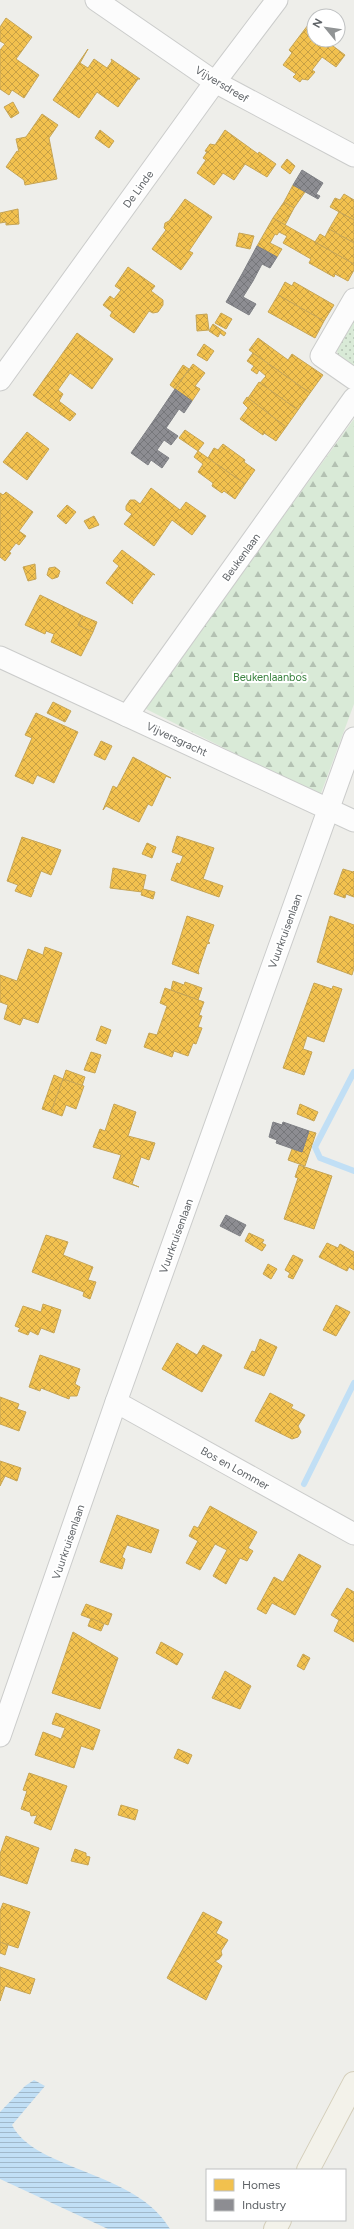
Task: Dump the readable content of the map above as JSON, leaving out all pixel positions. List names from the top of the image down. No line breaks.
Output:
{"streets":{"street":["Vijversdreef","De Linde","Beukenlaan","Vijversgracht","Vuurkruisenlaan","Bos en Lommer"]},"crossings":[["Vijversdreef","De Linde"],["Beukenlaan","Vijversgracht"],["Vijversgracht","Vuurkruisenlaan"],["Vuurkruisenlaan","Bos en Lommer"]],"parks":["Beukenlaanbos"],"legend":["Homes","Industry"],"north":"top left"}
